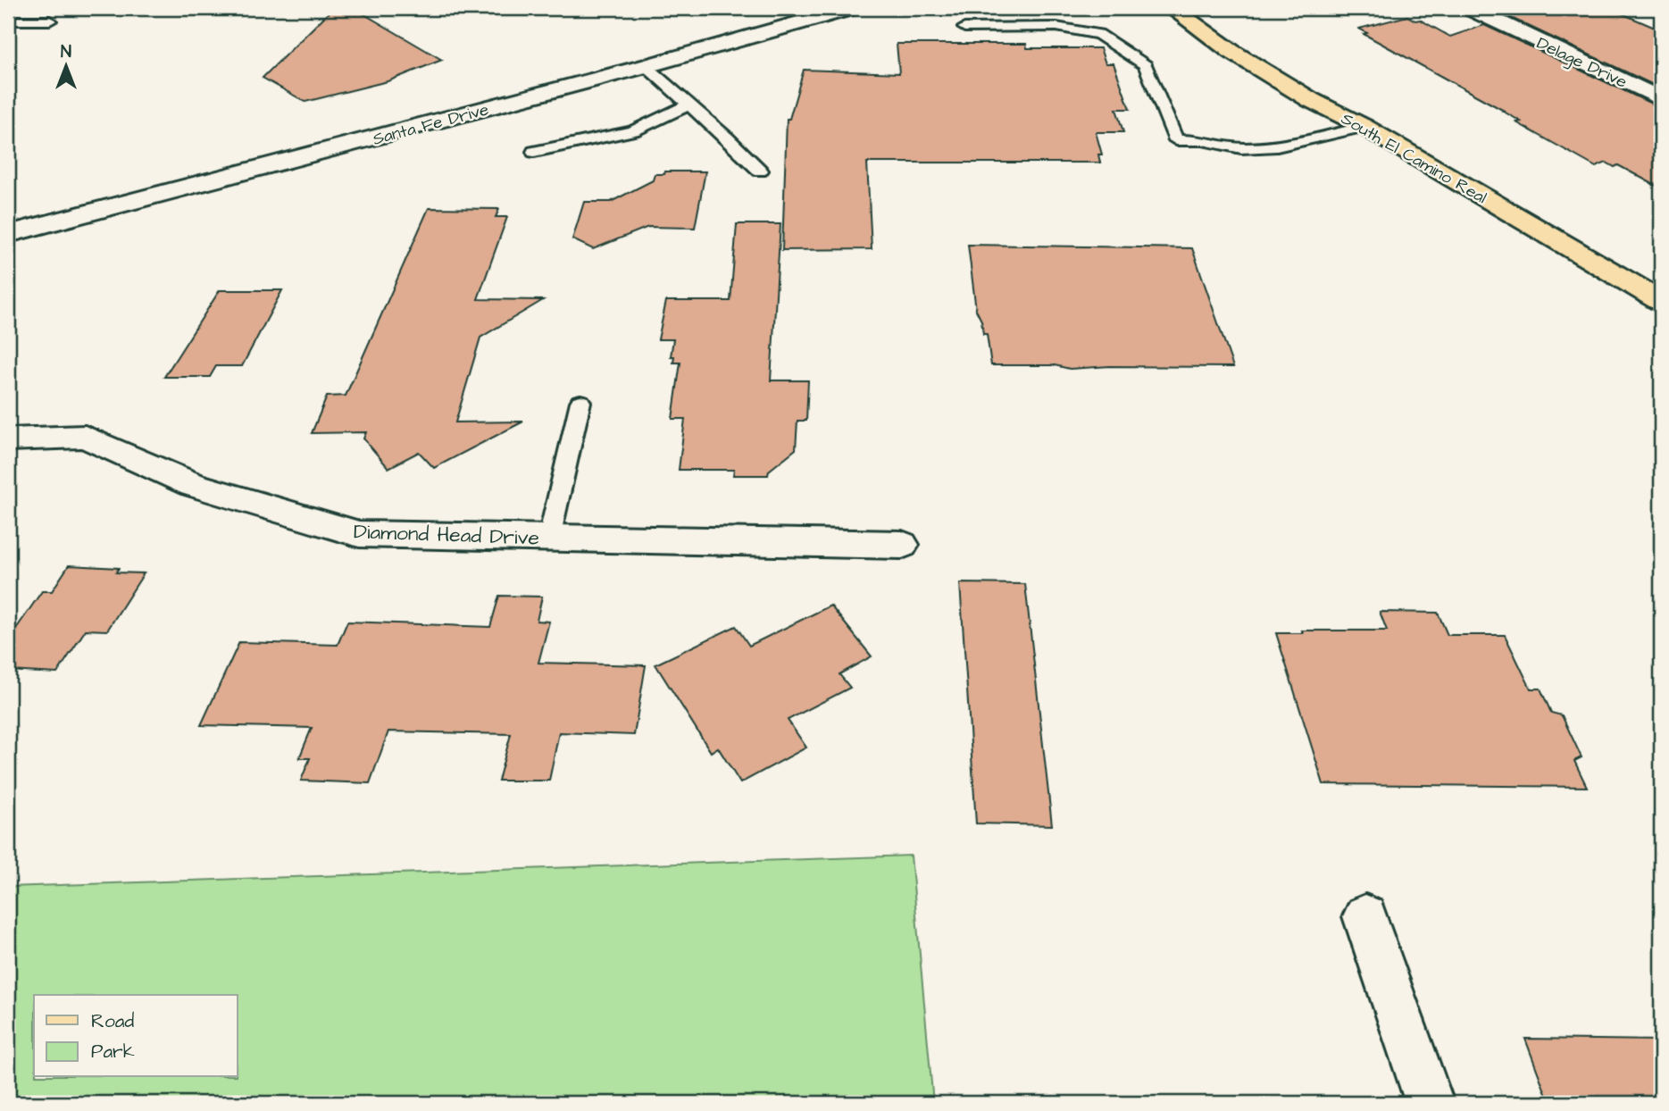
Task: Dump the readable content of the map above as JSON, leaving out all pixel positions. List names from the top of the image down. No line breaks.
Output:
{"streets":{"main road":["South El Camino Real"],"street":["Delage Drive","Santa Fe Drive","Diamond Head Drive"]},"legend":["Road","Park"],"north":"top"}
